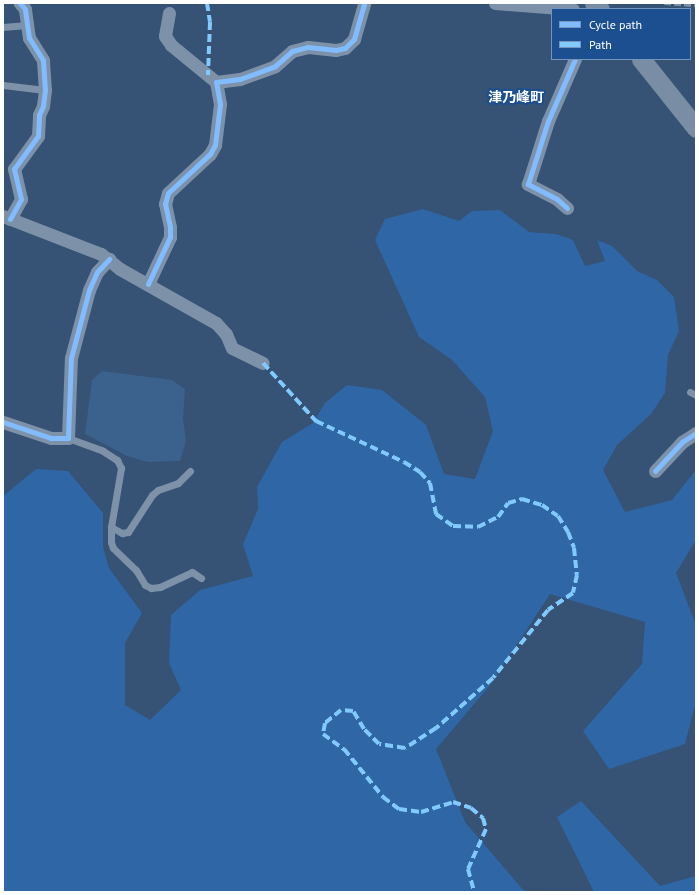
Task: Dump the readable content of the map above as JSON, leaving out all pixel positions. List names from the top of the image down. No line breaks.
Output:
{"districts":["津乃峰町"],"legend":["Cycle path","Path"]}
